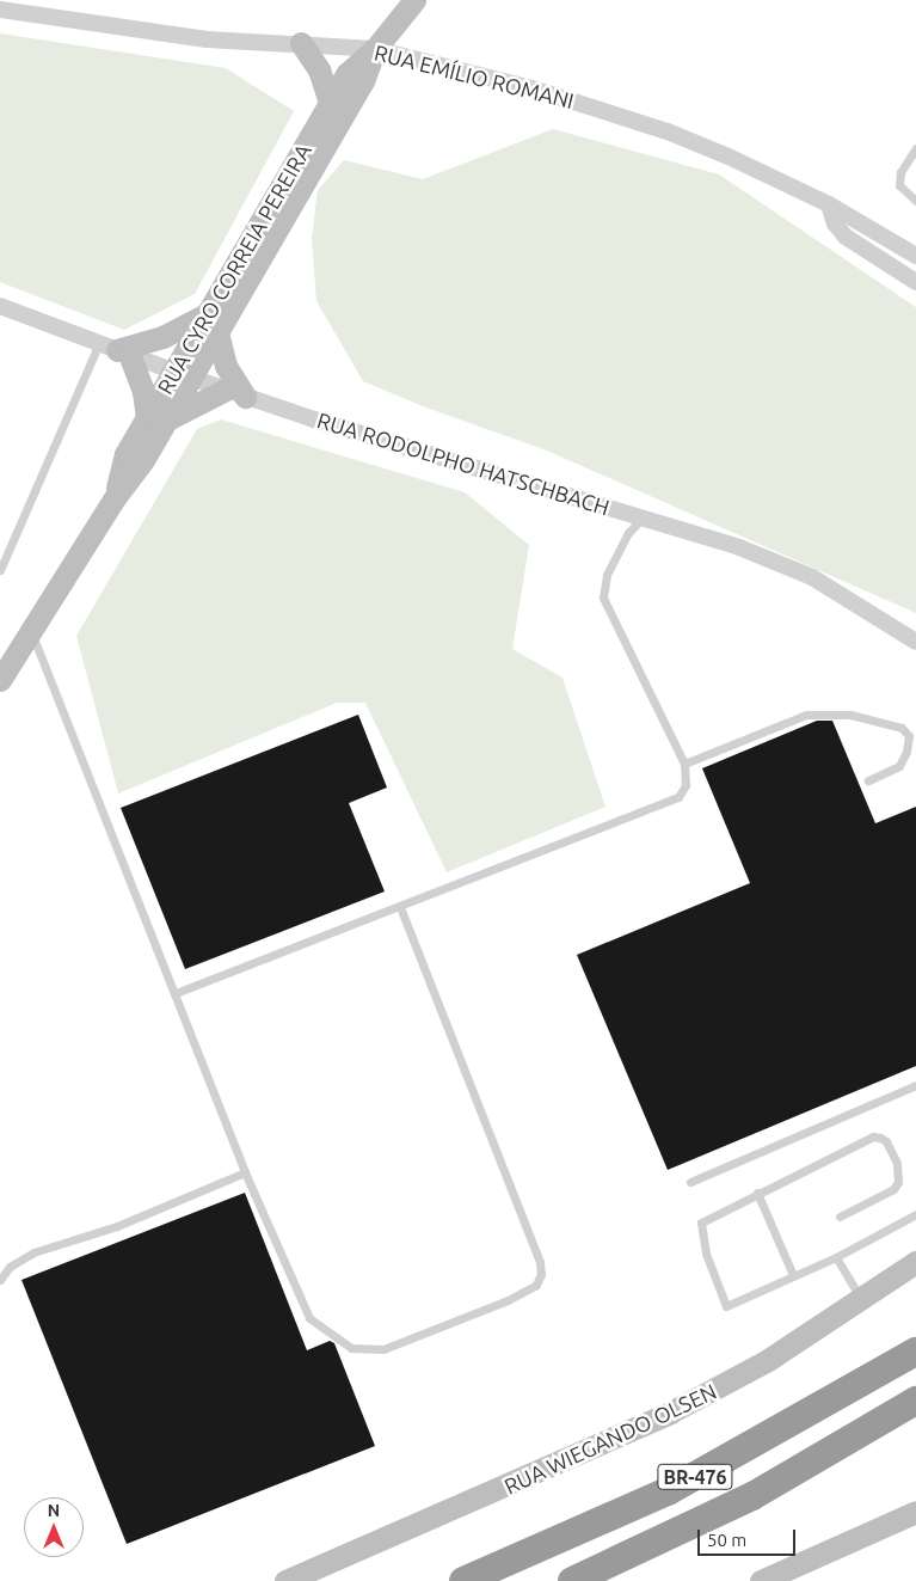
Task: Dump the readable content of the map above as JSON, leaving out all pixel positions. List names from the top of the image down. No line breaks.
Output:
{"streets":{"highway":["BR-476"],"street":["RUA EMÍLIO ROMANI","RUA CYRO CORREIA PEREIRA","RUA RODOLPHO HATSCHBACH","RUA WIEGANDO OLSEN"]},"crossings":[["RUA EMÍLIO ROMANI","RUA CYRO CORREIA PEREIRA"],["RUA CYRO CORREIA PEREIRA","RUA RODOLPHO HATSCHBACH"]],"scale_bar":"50 m","north":"top"}
